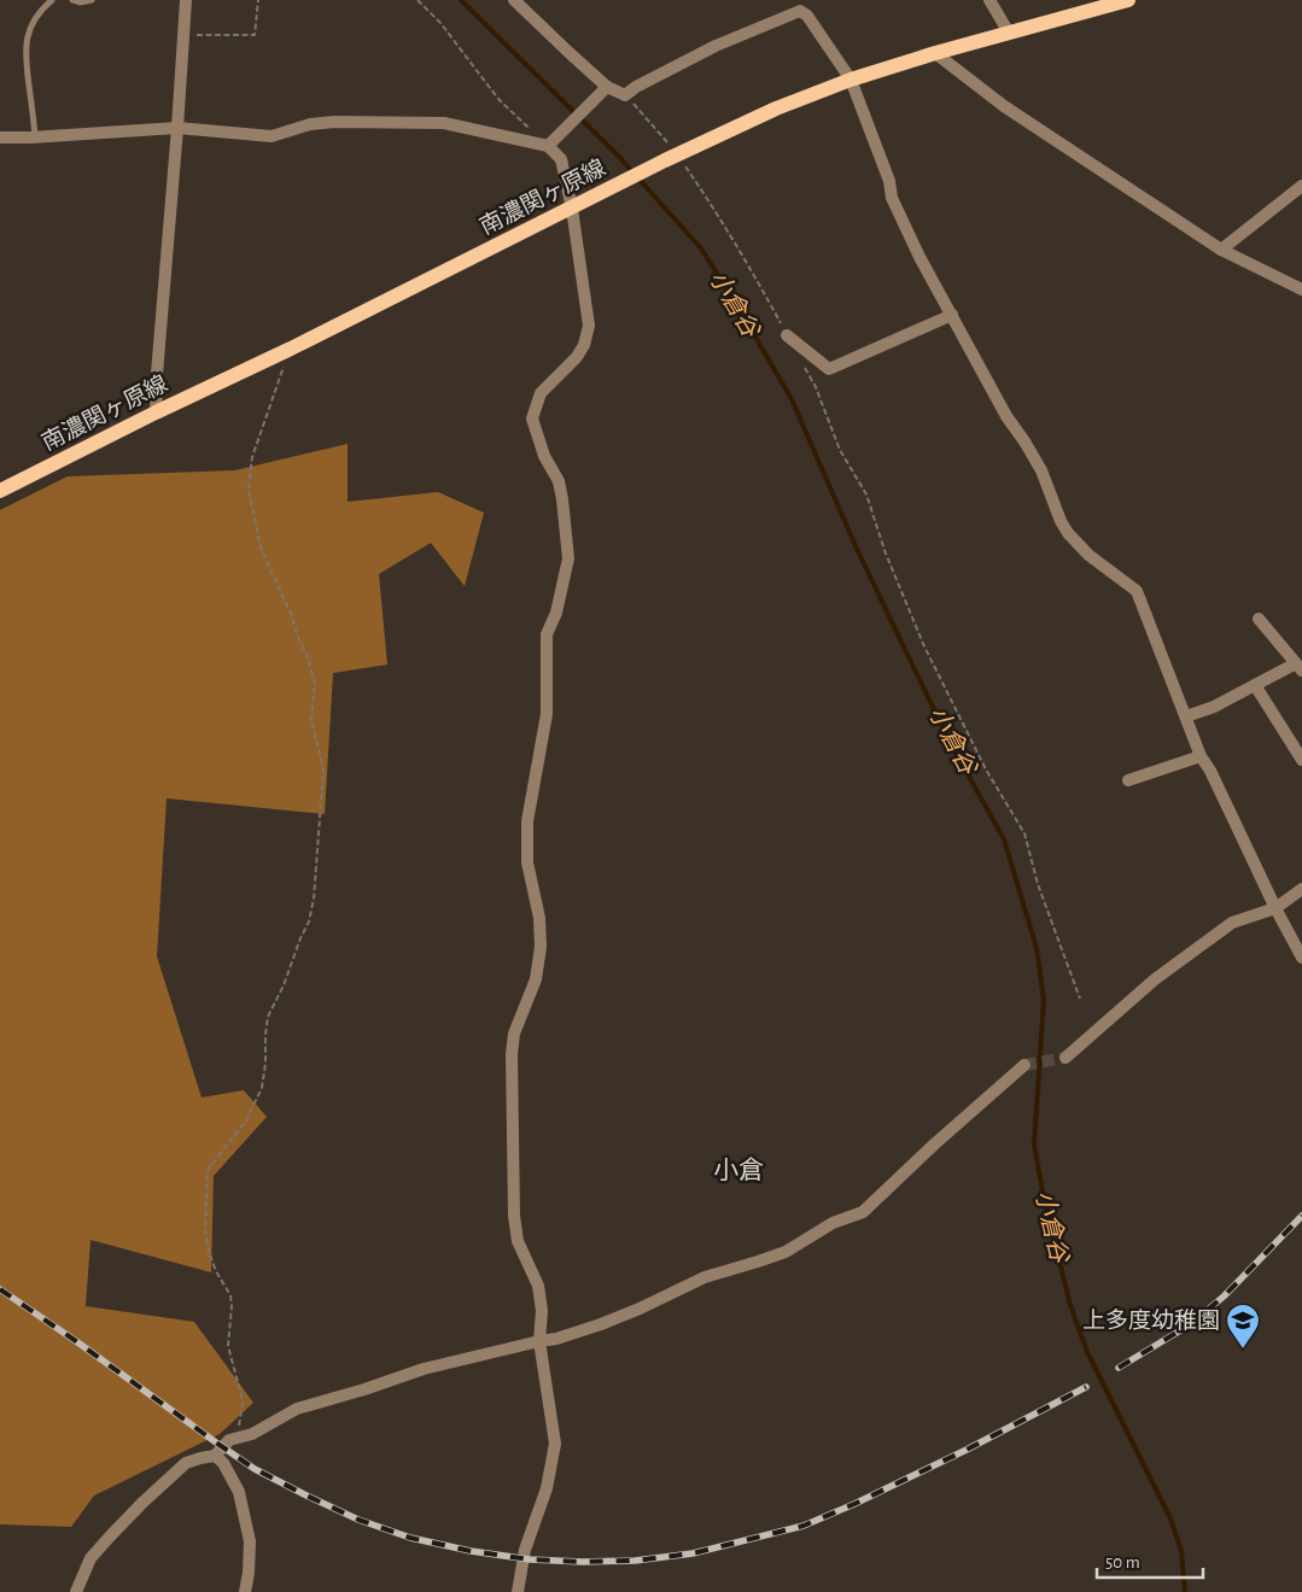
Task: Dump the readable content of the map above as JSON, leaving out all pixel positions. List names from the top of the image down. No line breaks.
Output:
{"streets":{"main road":["南濃関ヶ原線"]},"districts":["小倉"],"water":["小倉谷"],"places":{"school or university":["上多度幼稚園"]},"scale_bar":"50 m"}
